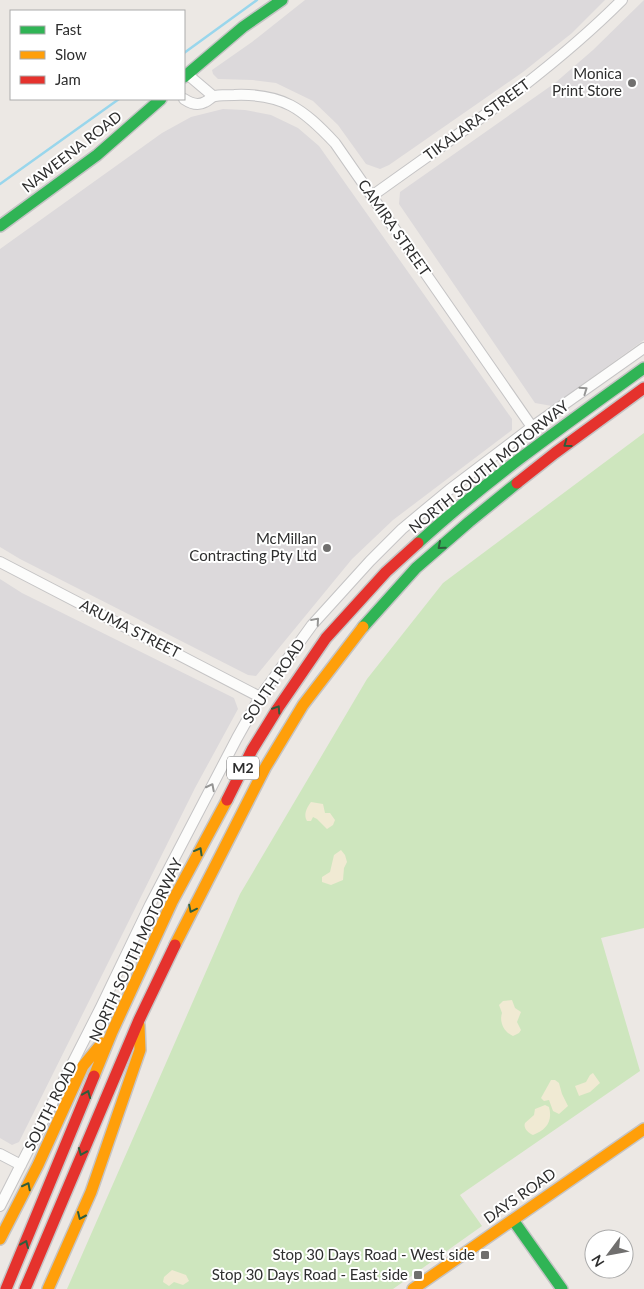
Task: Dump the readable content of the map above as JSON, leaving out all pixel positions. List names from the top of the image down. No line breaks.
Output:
{"streets":{"main road":["NAWEENA ROAD","NORTH SOUTH MOTORWAY","M2","DAYS ROAD"],"street":["TIKALARA STREET","CAMIRA STREET","ARUMA STREET","SOUTH ROAD"]},"crossings":[["TIKALARA STREET","CAMIRA STREET"],["CAMIRA STREET","SOUTH ROAD"],["ARUMA STREET","SOUTH ROAD"]],"one_way":["SOUTH ROAD"],"places":{"other":["Monica Print Store","McMillan Contracting Pty Ltd"],"transit":["Stop 30 Days Road - West side","Stop 30 Days Road - East side"]},"legend":["Fast","Slow","Jam"],"north":"bottom left"}
